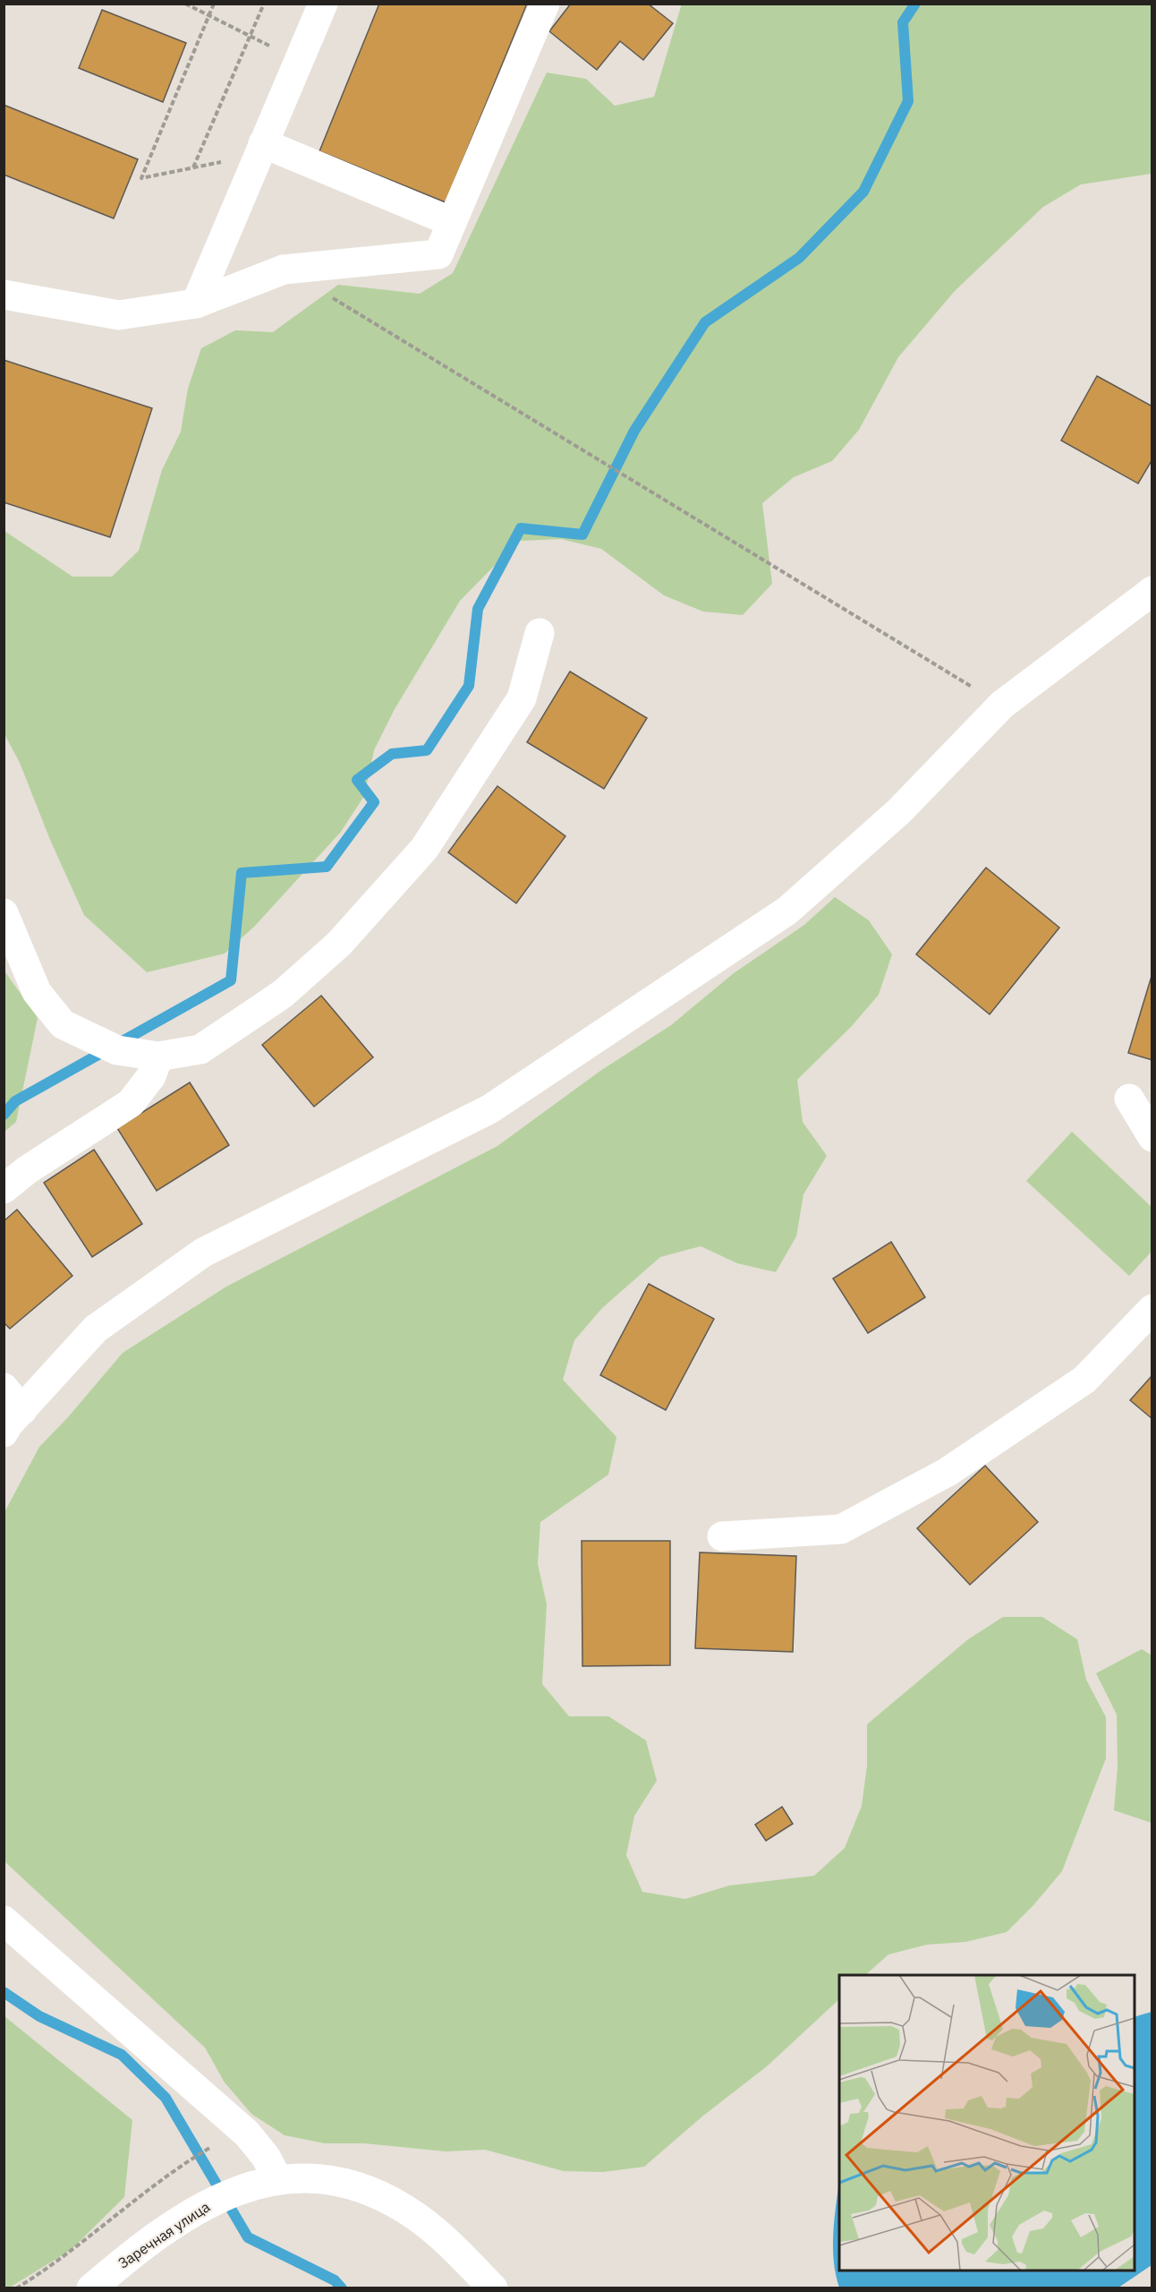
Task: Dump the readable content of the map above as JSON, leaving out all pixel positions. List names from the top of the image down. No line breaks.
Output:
{"streets":{"main road":["Заречная улица"]}}
